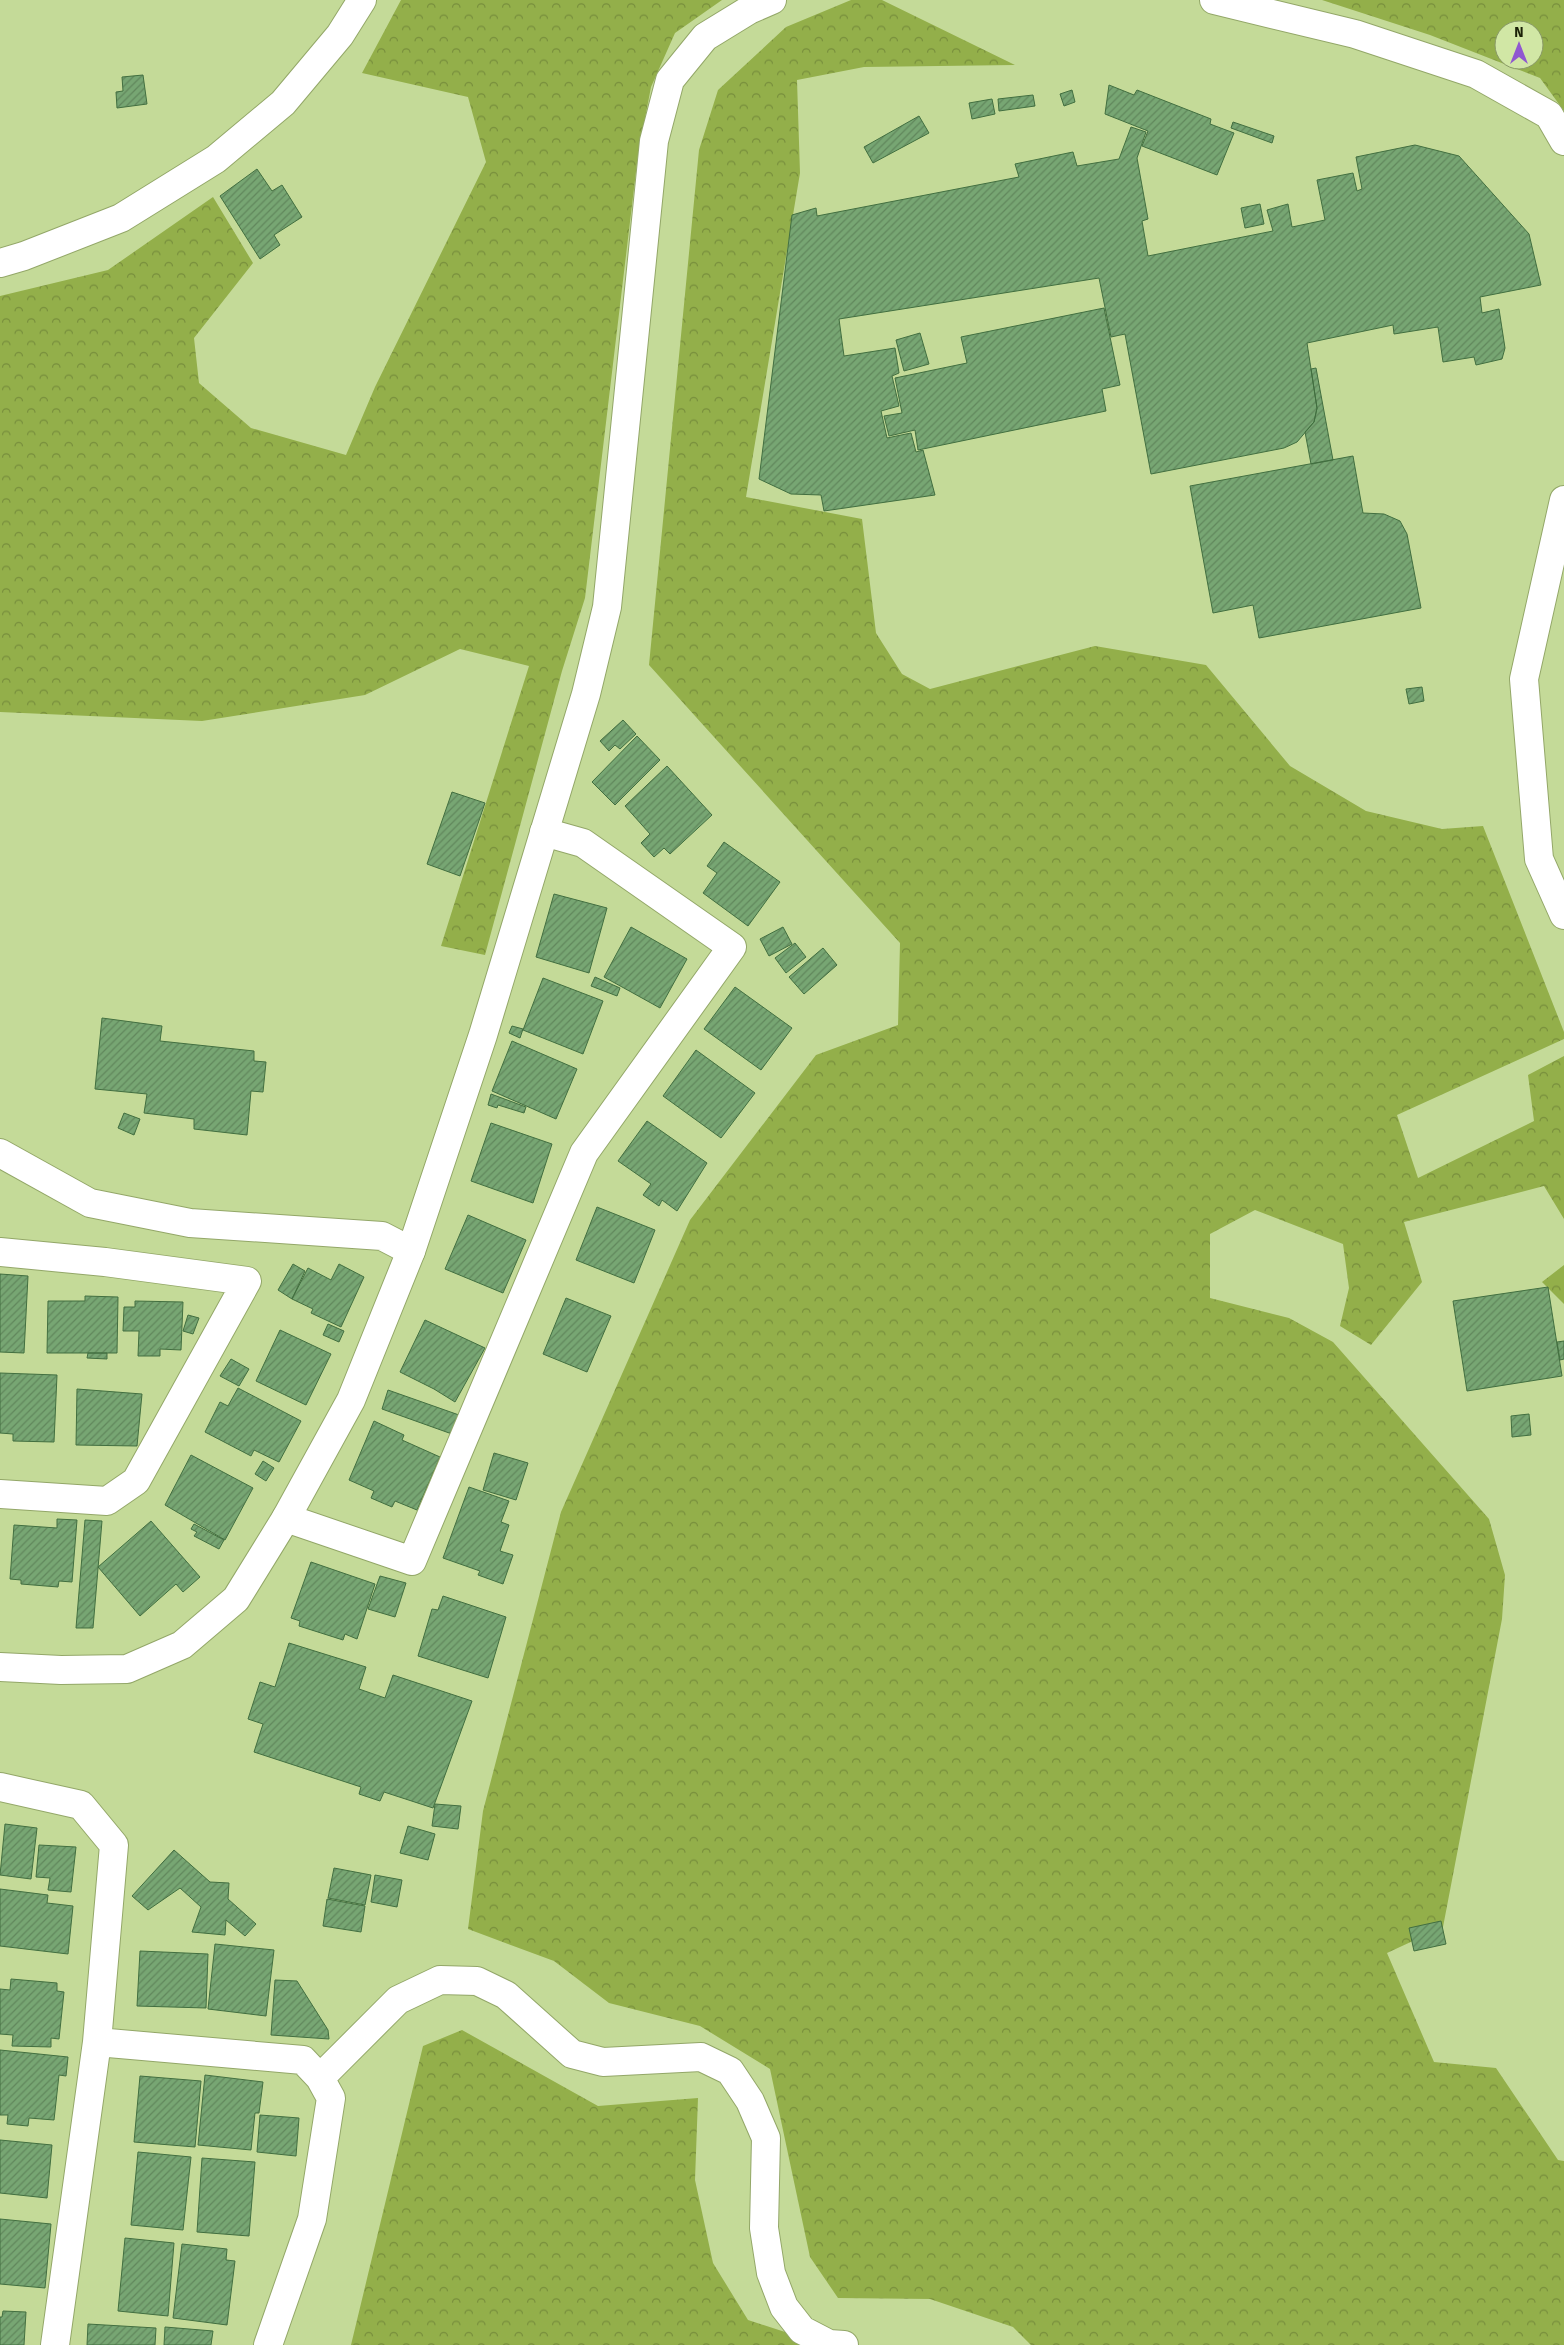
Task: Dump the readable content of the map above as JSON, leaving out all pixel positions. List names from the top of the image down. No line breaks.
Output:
{"north":"top"}
